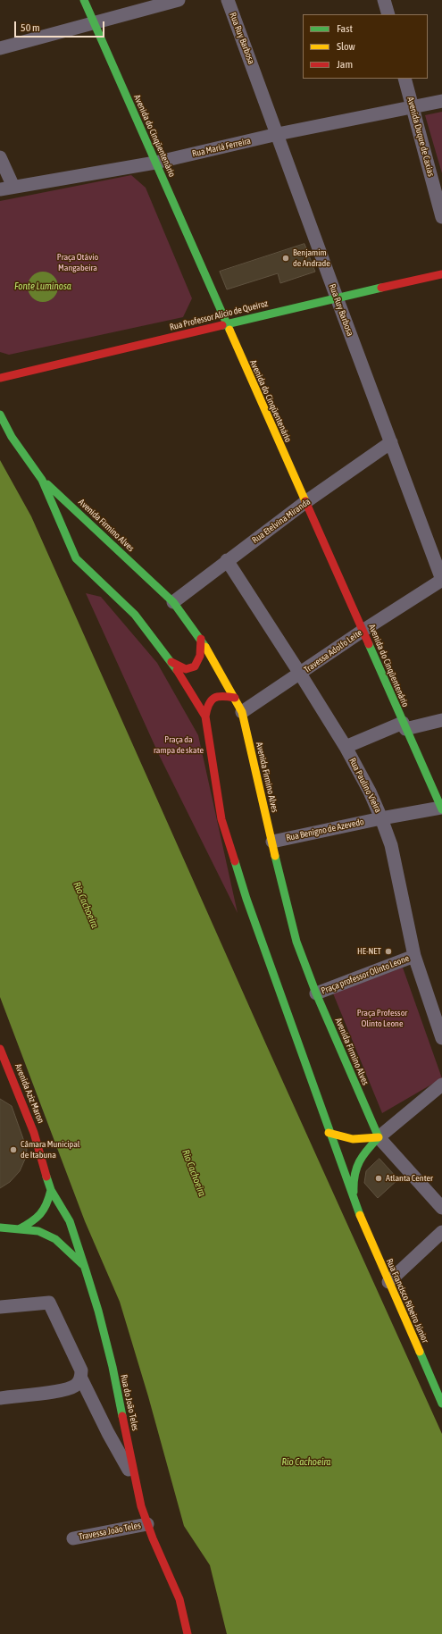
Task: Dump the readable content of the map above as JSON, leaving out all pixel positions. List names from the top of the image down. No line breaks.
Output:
{"streets":{"main road":["Avenida do Cinqüentenário","Rua Professor Alício de Queiroz","Avenida Firmino Alves","Avenida Aziz Maron","Rua Francisco Ribeiro Júnior","Rua do João Teles"],"street":["Rua Ruy Barbosa","Avenida Duque de Caxias","Rua Mariá Ferreira","Rua Etelvina Miranda","Travessa Adolfo Leite","Rua Paulino Vieira","Rua Benigno de Azevedo","Praça professor Olinto Leone","Travessa João Teles"]},"crossings":[["Rua Ruy Barbosa","Rua Mariá Ferreira"],["Rua Ruy Barbosa","Rua Professor Alício de Queiroz"],["Rua Ruy Barbosa","Rua Etelvina Miranda"],["Rua Ruy Barbosa","Travessa Adolfo Leite"],["Avenida do Cinqüentenário","Rua Mariá Ferreira"],["Avenida do Cinqüentenário","Rua Professor Alício de Queiroz"],["Avenida do Cinqüentenário","Rua Etelvina Miranda"],["Avenida do Cinqüentenário","Travessa Adolfo Leite"],["Avenida do Cinqüentenário","Rua Benigno de Azevedo"],["Avenida Duque de Caxias","Rua Mariá Ferreira"],["Rua Etelvina Miranda","Avenida Firmino Alves"],["Rua Etelvina Miranda","Rua Paulino Vieira"],["Avenida Firmino Alves","Travessa Adolfo Leite"],["Avenida Firmino Alves","Rua Benigno de Azevedo"],["Avenida Firmino Alves","Praça professor Olinto Leone"],["Avenida Firmino Alves","Rua Francisco Ribeiro Júnior"],["Travessa Adolfo Leite","Rua Paulino Vieira"],["Rua Paulino Vieira","Rua Benigno de Azevedo"],["Rua Paulino Vieira","Praça professor Olinto Leone"],["Avenida Aziz Maron","Rua do João Teles"],["Rua do João Teles","Travessa João Teles"]],"water":["Fonte Luminosa","Rio Cachoeira"],"parks":["Praça Otávio Mangabeira","Praça da rampa de skate","Praça Professor Olinto Leone"],"places":["Benjamim de Andrade","HE-NET","Câmara Municipal de Itabuna","Atlanta Center"],"legend":["Fast","Slow","Jam"],"scale_bar":"50 m"}
